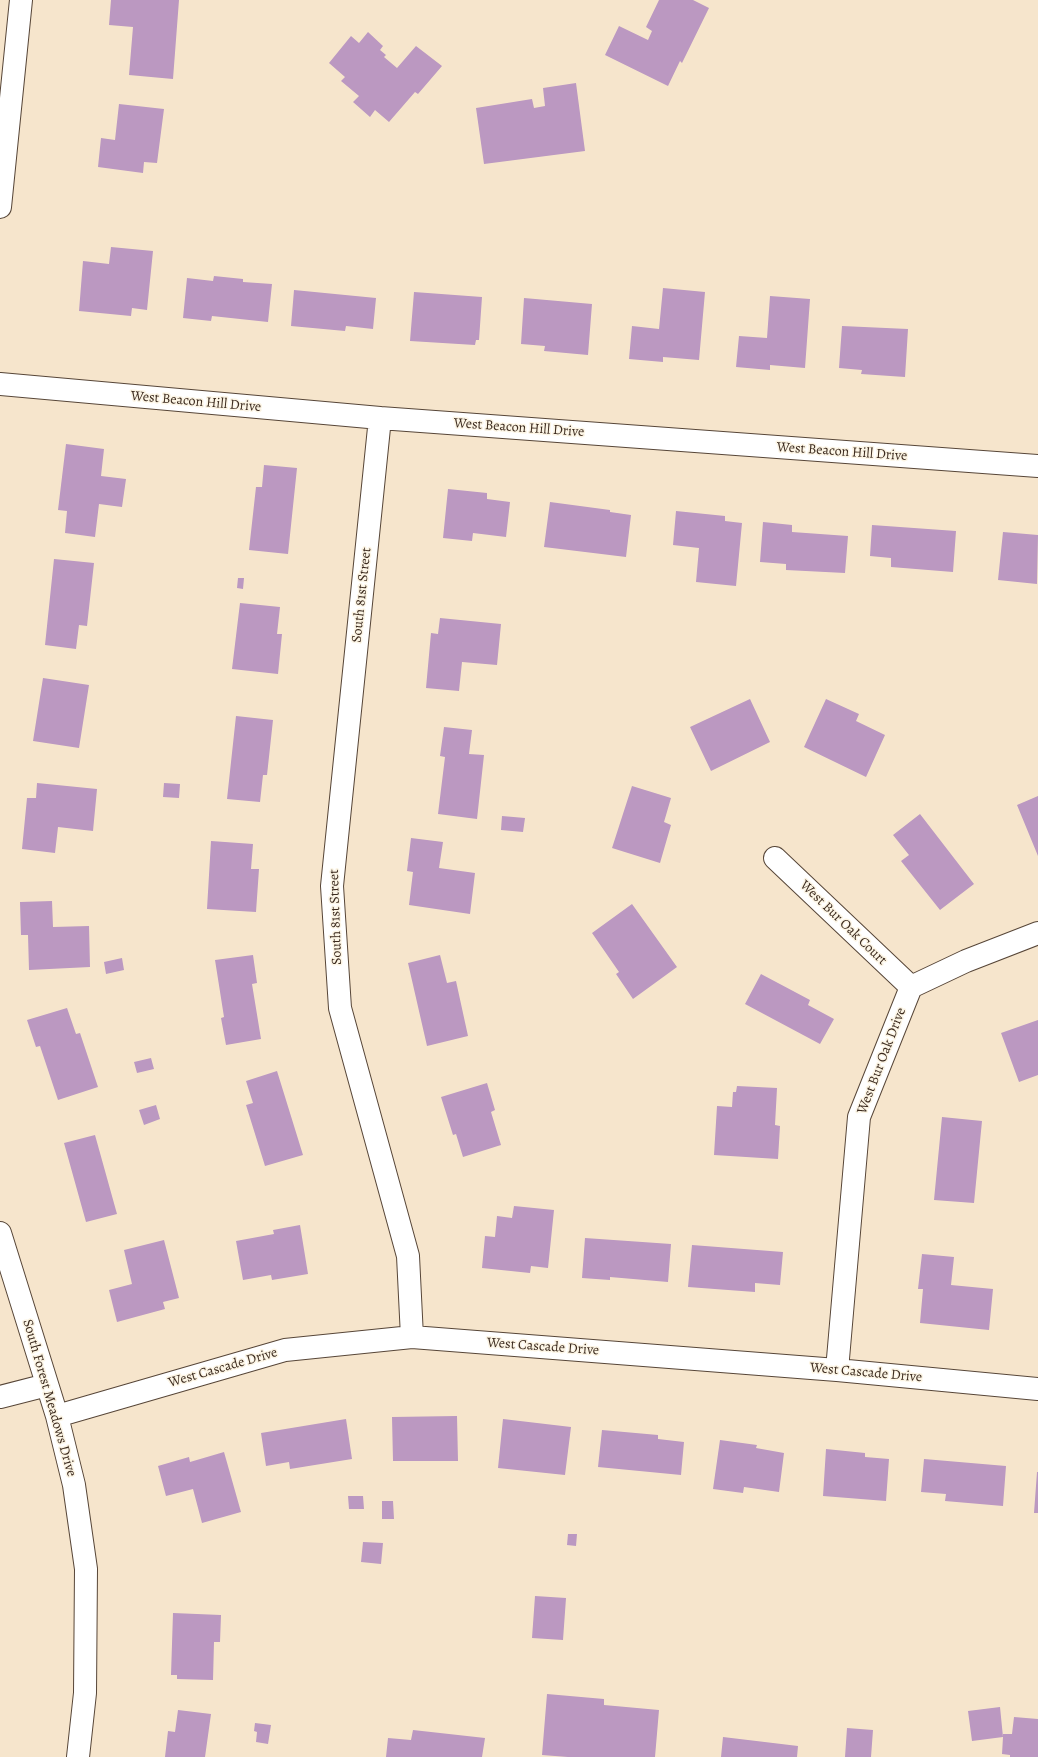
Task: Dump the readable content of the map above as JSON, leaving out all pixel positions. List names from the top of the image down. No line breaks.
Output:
{"streets":{"street":["West Beacon Hill Drive","South 81st Street","West Bur Oak Court","West Bur Oak Drive","West Cascade Drive","South Forest Meadows Drive"]},"crossings":[["West Beacon Hill Drive","South 81st Street"],["South 81st Street","West Cascade Drive"],["West Bur Oak Court","West Bur Oak Drive"],["West Bur Oak Drive","West Cascade Drive"],["West Cascade Drive","South Forest Meadows Drive"]]}
